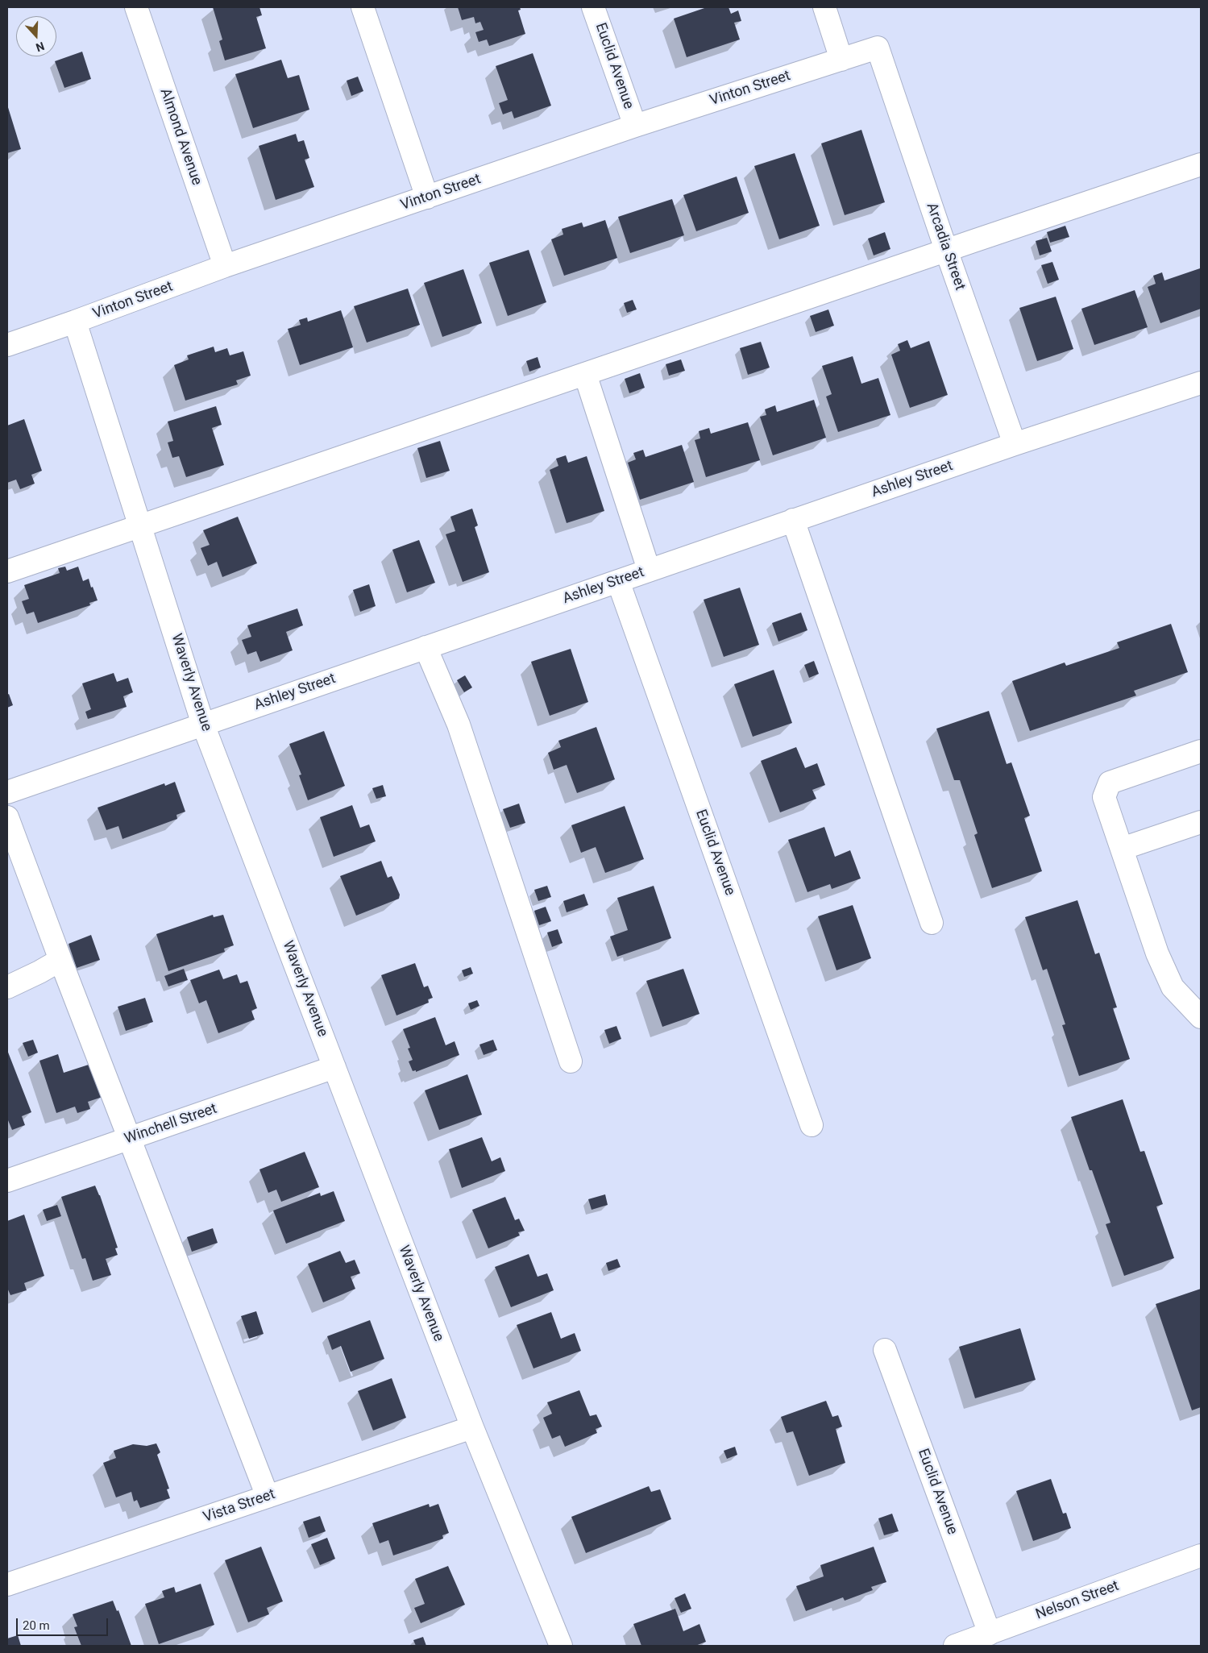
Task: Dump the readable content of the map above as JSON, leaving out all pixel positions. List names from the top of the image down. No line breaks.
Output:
{"streets":{"street":["Euclid Avenue","Vinton Street","Almond Avenue","Arcadia Street","Ashley Street","Waverly Avenue","Winchell Street","Vista Street","Nelson Street"]},"crossings":[["Euclid Avenue","Vinton Street"],["Euclid Avenue","Ashley Street"],["Euclid Avenue","Nelson Street"],["Vinton Street","Almond Avenue"],["Vinton Street","Arcadia Street"],["Vinton Street","Waverly Avenue"],["Arcadia Street","Ashley Street"],["Ashley Street","Waverly Avenue"],["Waverly Avenue","Winchell Street"],["Waverly Avenue","Vista Street"]],"scale_bar":"20 m","north":"bottom"}
